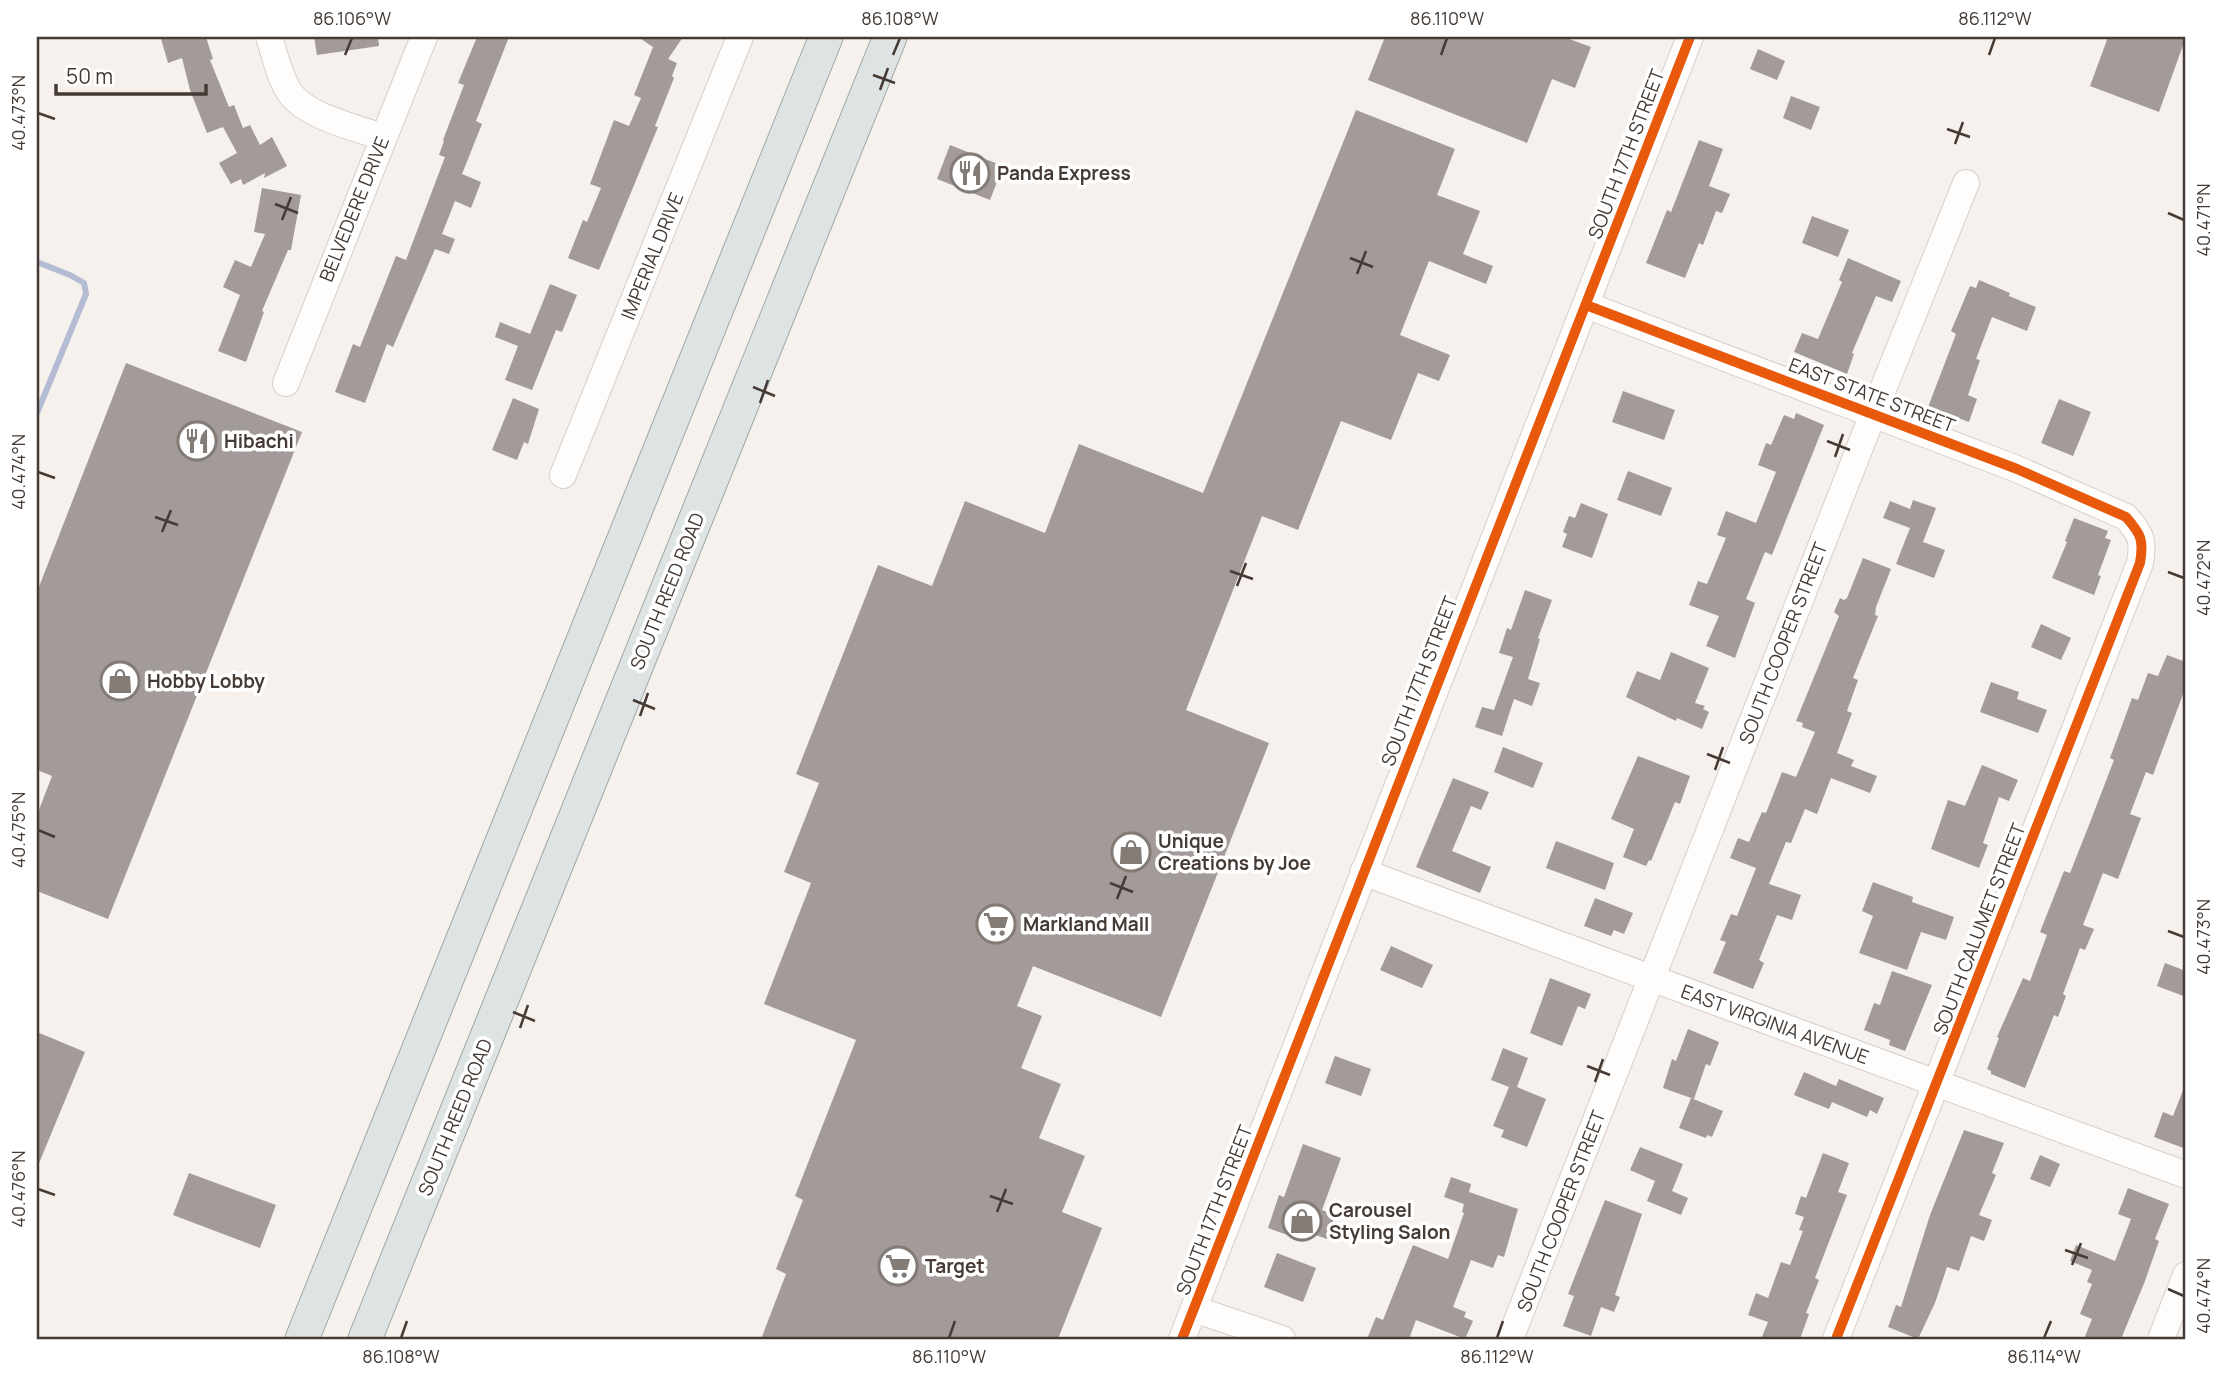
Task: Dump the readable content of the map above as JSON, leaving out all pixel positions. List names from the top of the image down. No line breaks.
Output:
{"streets":{"main road":["SOUTH REED ROAD"],"street":["SOUTH 17TH STREET","BELVEDERE DRIVE","IMPERIAL DRIVE","EAST STATE STREET","SOUTH COOPER STREET","SOUTH CALUMET STREET","EAST VIRGINIA AVENUE"]},"crossings":[["SOUTH 17TH STREET","EAST STATE STREET"],["SOUTH 17TH STREET","EAST VIRGINIA AVENUE"],["EAST STATE STREET","SOUTH COOPER STREET"],["EAST STATE STREET","SOUTH CALUMET STREET"],["SOUTH COOPER STREET","EAST VIRGINIA AVENUE"],["SOUTH CALUMET STREET","EAST VIRGINIA AVENUE"]],"places":{"restaurant":["Panda Express","Hibachi"],"shop":["Hobby Lobby","Unique Creations by Joe","Carousel Styling Salon"],"supermarket":["Markland Mall","Target"]},"scale_bar":"50 m","coordinates":["86.106°W","86.108°W","86.110°W","86.112°W","40.473°N","40.471°N","40.474°N","40.472°N","40.475°N","40.476°N","86.114°W"]}
